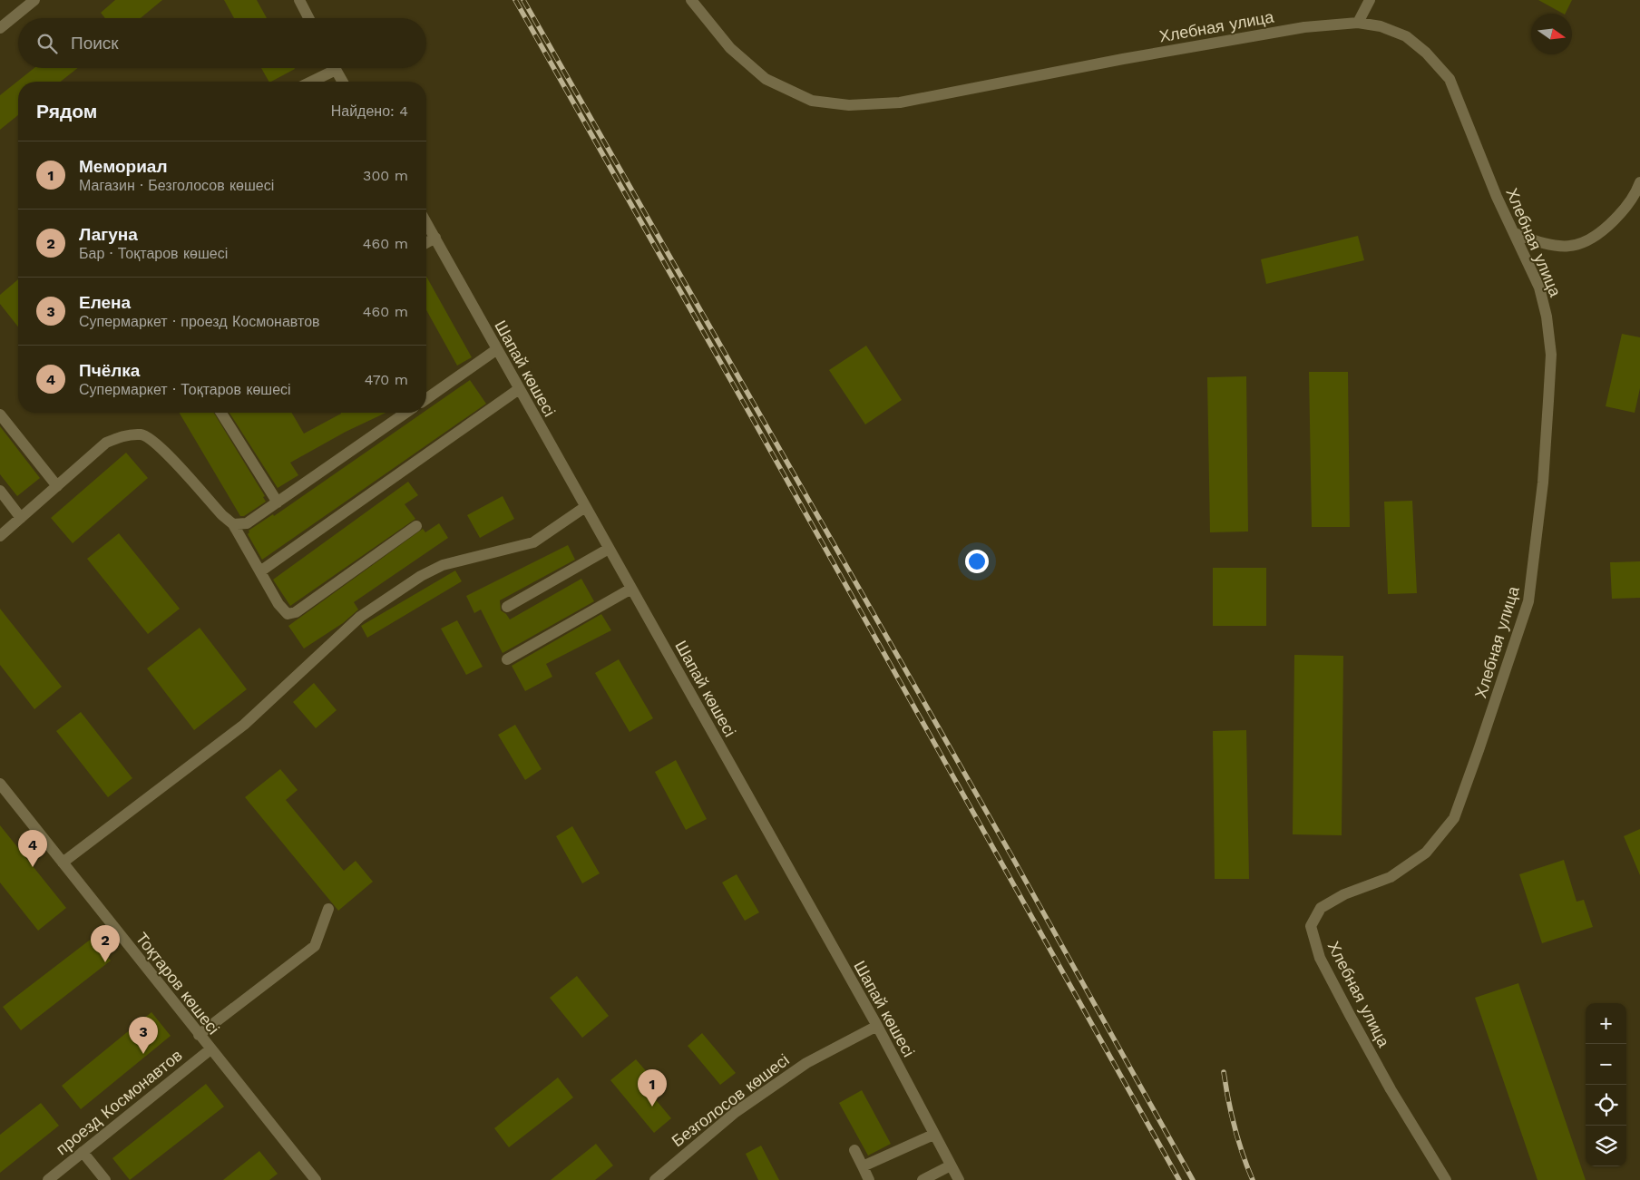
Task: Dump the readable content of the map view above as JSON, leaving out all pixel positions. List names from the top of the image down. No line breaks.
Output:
{"streets":{"street":["Хлебная улица","Шапай көшесі","Тоқтаров көшесі","Безголосов көшесі","проезд Космонавтов"]},"crossings":[["Шапай көшесі","Безголосов көшесі"],["Тоқтаров көшесі","проезд Космонавтов"]],"north":"right","page":{"search":"Поиск","heading":["Рядом","Найдено: 4"],"list":[{"mark":"1","name":"Мемориал","note":"Магазин · Безголосов көшесі","value":"300 m"},{"mark":"2","name":"Лагуна","note":"Бар · Тоқтаров көшесі","value":"460 m"},{"mark":"3","name":"Елена","note":"Супермаркет · проезд Космонавтов","value":"460 m"},{"mark":"4","name":"Пчёлка","note":"Супермаркет · Тоқтаров көшесі","value":"470 m"}],"pins":["4","2","3","1"],"map_buttons":["+","−"]}}
